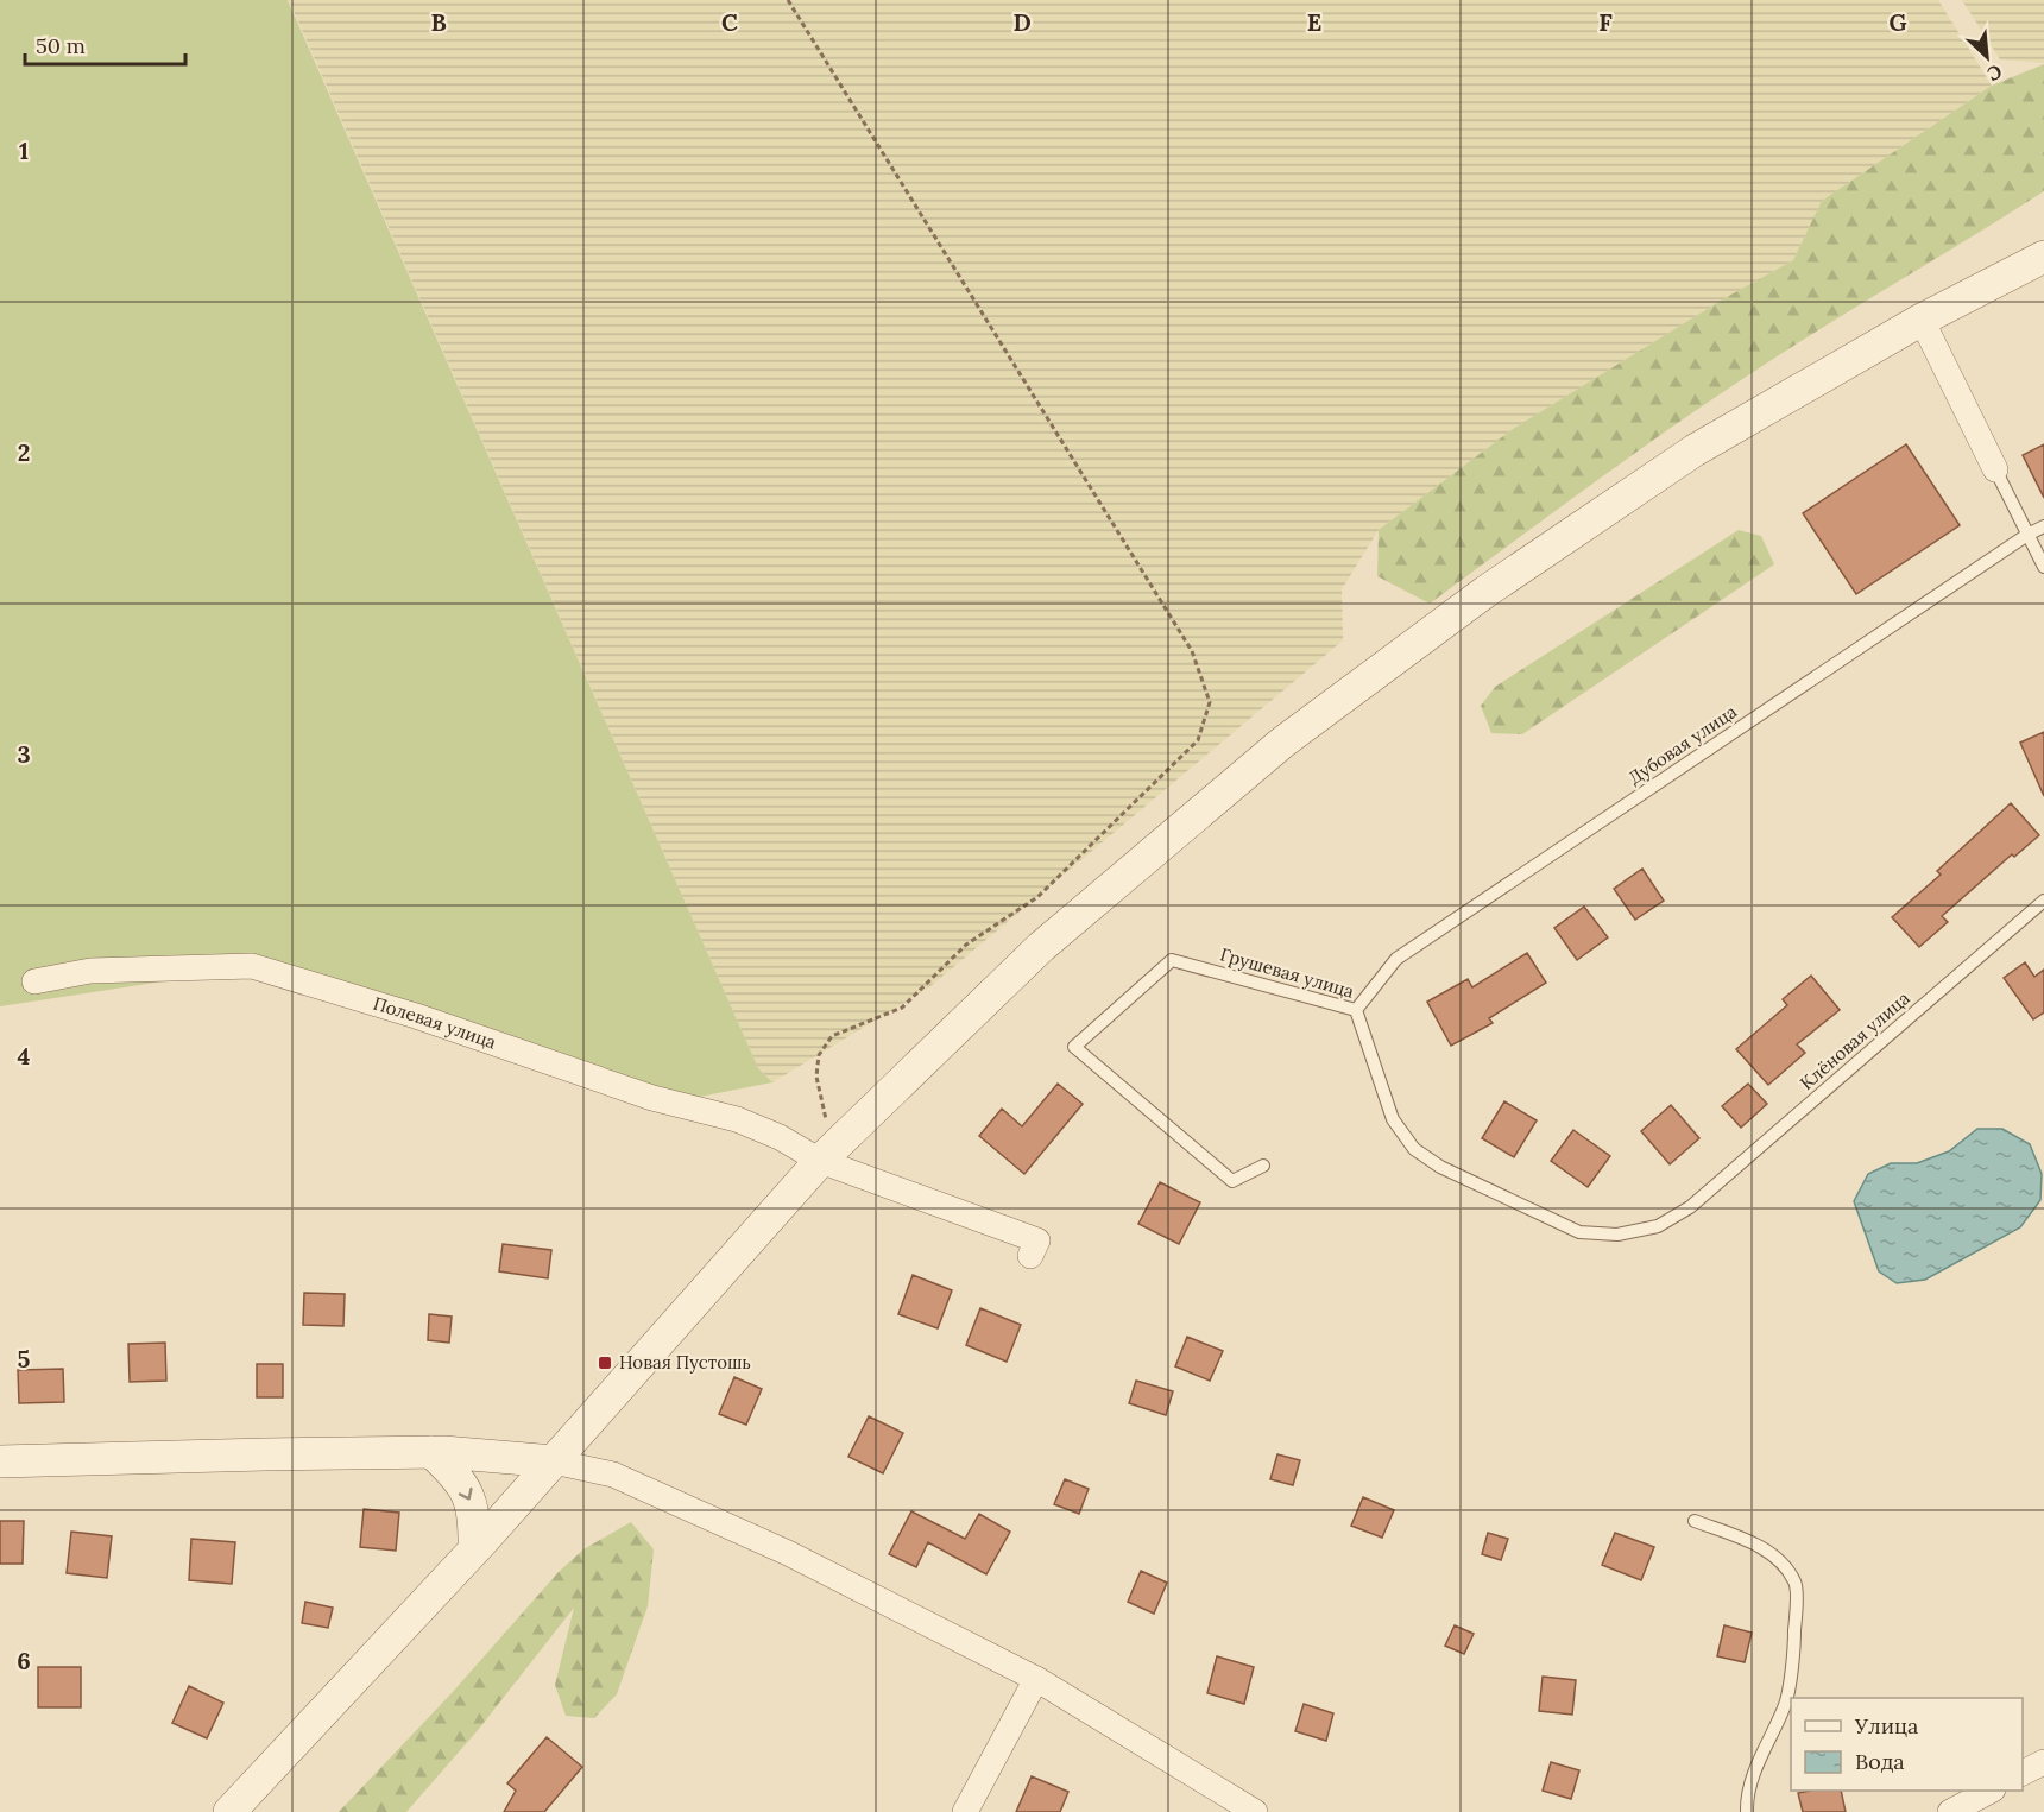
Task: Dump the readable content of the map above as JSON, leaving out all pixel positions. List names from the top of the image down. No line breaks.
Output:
{"streets":{"street":["Полевая улица"],"lane":["Дубовая улица","Грушевая улица","Клёновая улица"]},"crossings":[["Дубовая улица","Грушевая улица"],["Грушевая улица","Клёновая улица"]],"places":{"transit":["Новая Пустошь"]},"legend":["Улица","Вода"],"scale_bar":"50 m","north":"bottom right","grid":{"columns":["B","C","D","E","F","G"],"rows":["1","2","3","4","5","6"]}}
